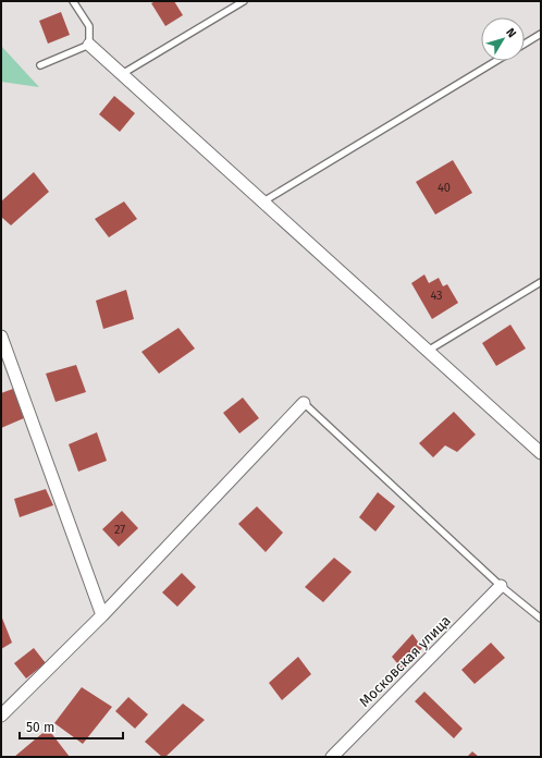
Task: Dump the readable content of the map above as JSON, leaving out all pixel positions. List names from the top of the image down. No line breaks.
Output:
{"streets":{"street":["Московская улица"]},"house_numbers":["40","43","27"],"scale_bar":"50 m","north":"top right"}
